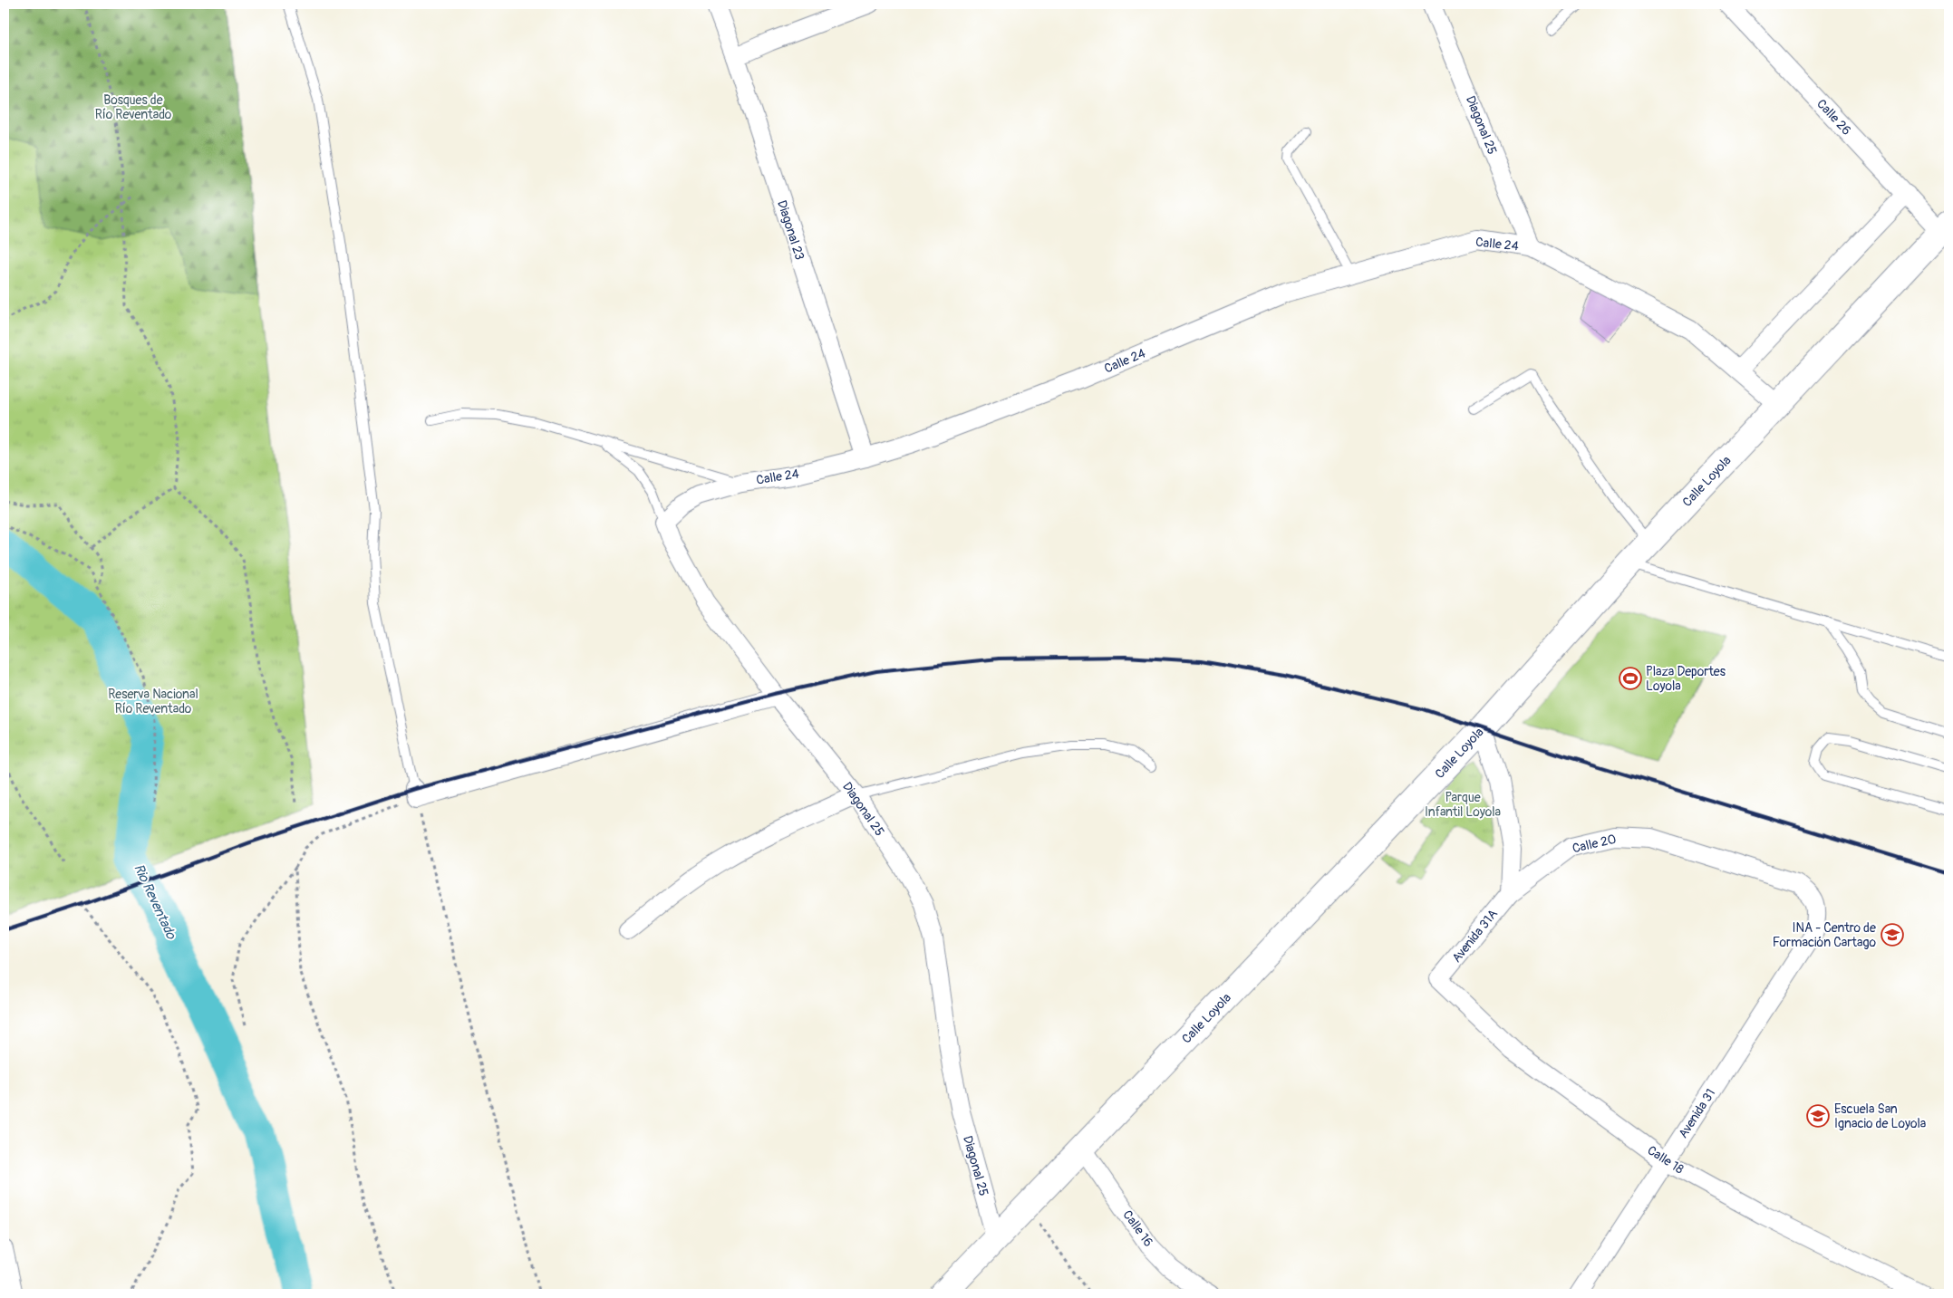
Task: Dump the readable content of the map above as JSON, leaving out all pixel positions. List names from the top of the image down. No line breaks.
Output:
{"streets":{"main road":["Calle Loyola"],"street":["Calle 26","Diagonal 25","Diagonal 23","Calle 24","Calle 20","Avenida 31A","Avenida 31","Calle 18","Calle 16"]},"crossings":[["Calle 26","Calle Loyola"],["Diagonal 25","Calle 24"],["Diagonal 25","Calle Loyola"],["Diagonal 23","Calle 24"],["Calle 24","Calle Loyola"],["Calle Loyola","Calle 16"],["Calle 20","Avenida 31A"],["Calle 20","Avenida 31"],["Avenida 31A","Calle 18"],["Avenida 31","Calle 18"]],"water":["Rio Reventado"],"parks":["Bosques de Río Reventado","Reserva Nacional Río Reventado","Parque Infantil Loyola"],"places":{"sports":["Plaza Deportes Loyola"],"school or university":["INA - Centro de Formación Cartago","Escuela San Ignacio de Loyola"]}}
